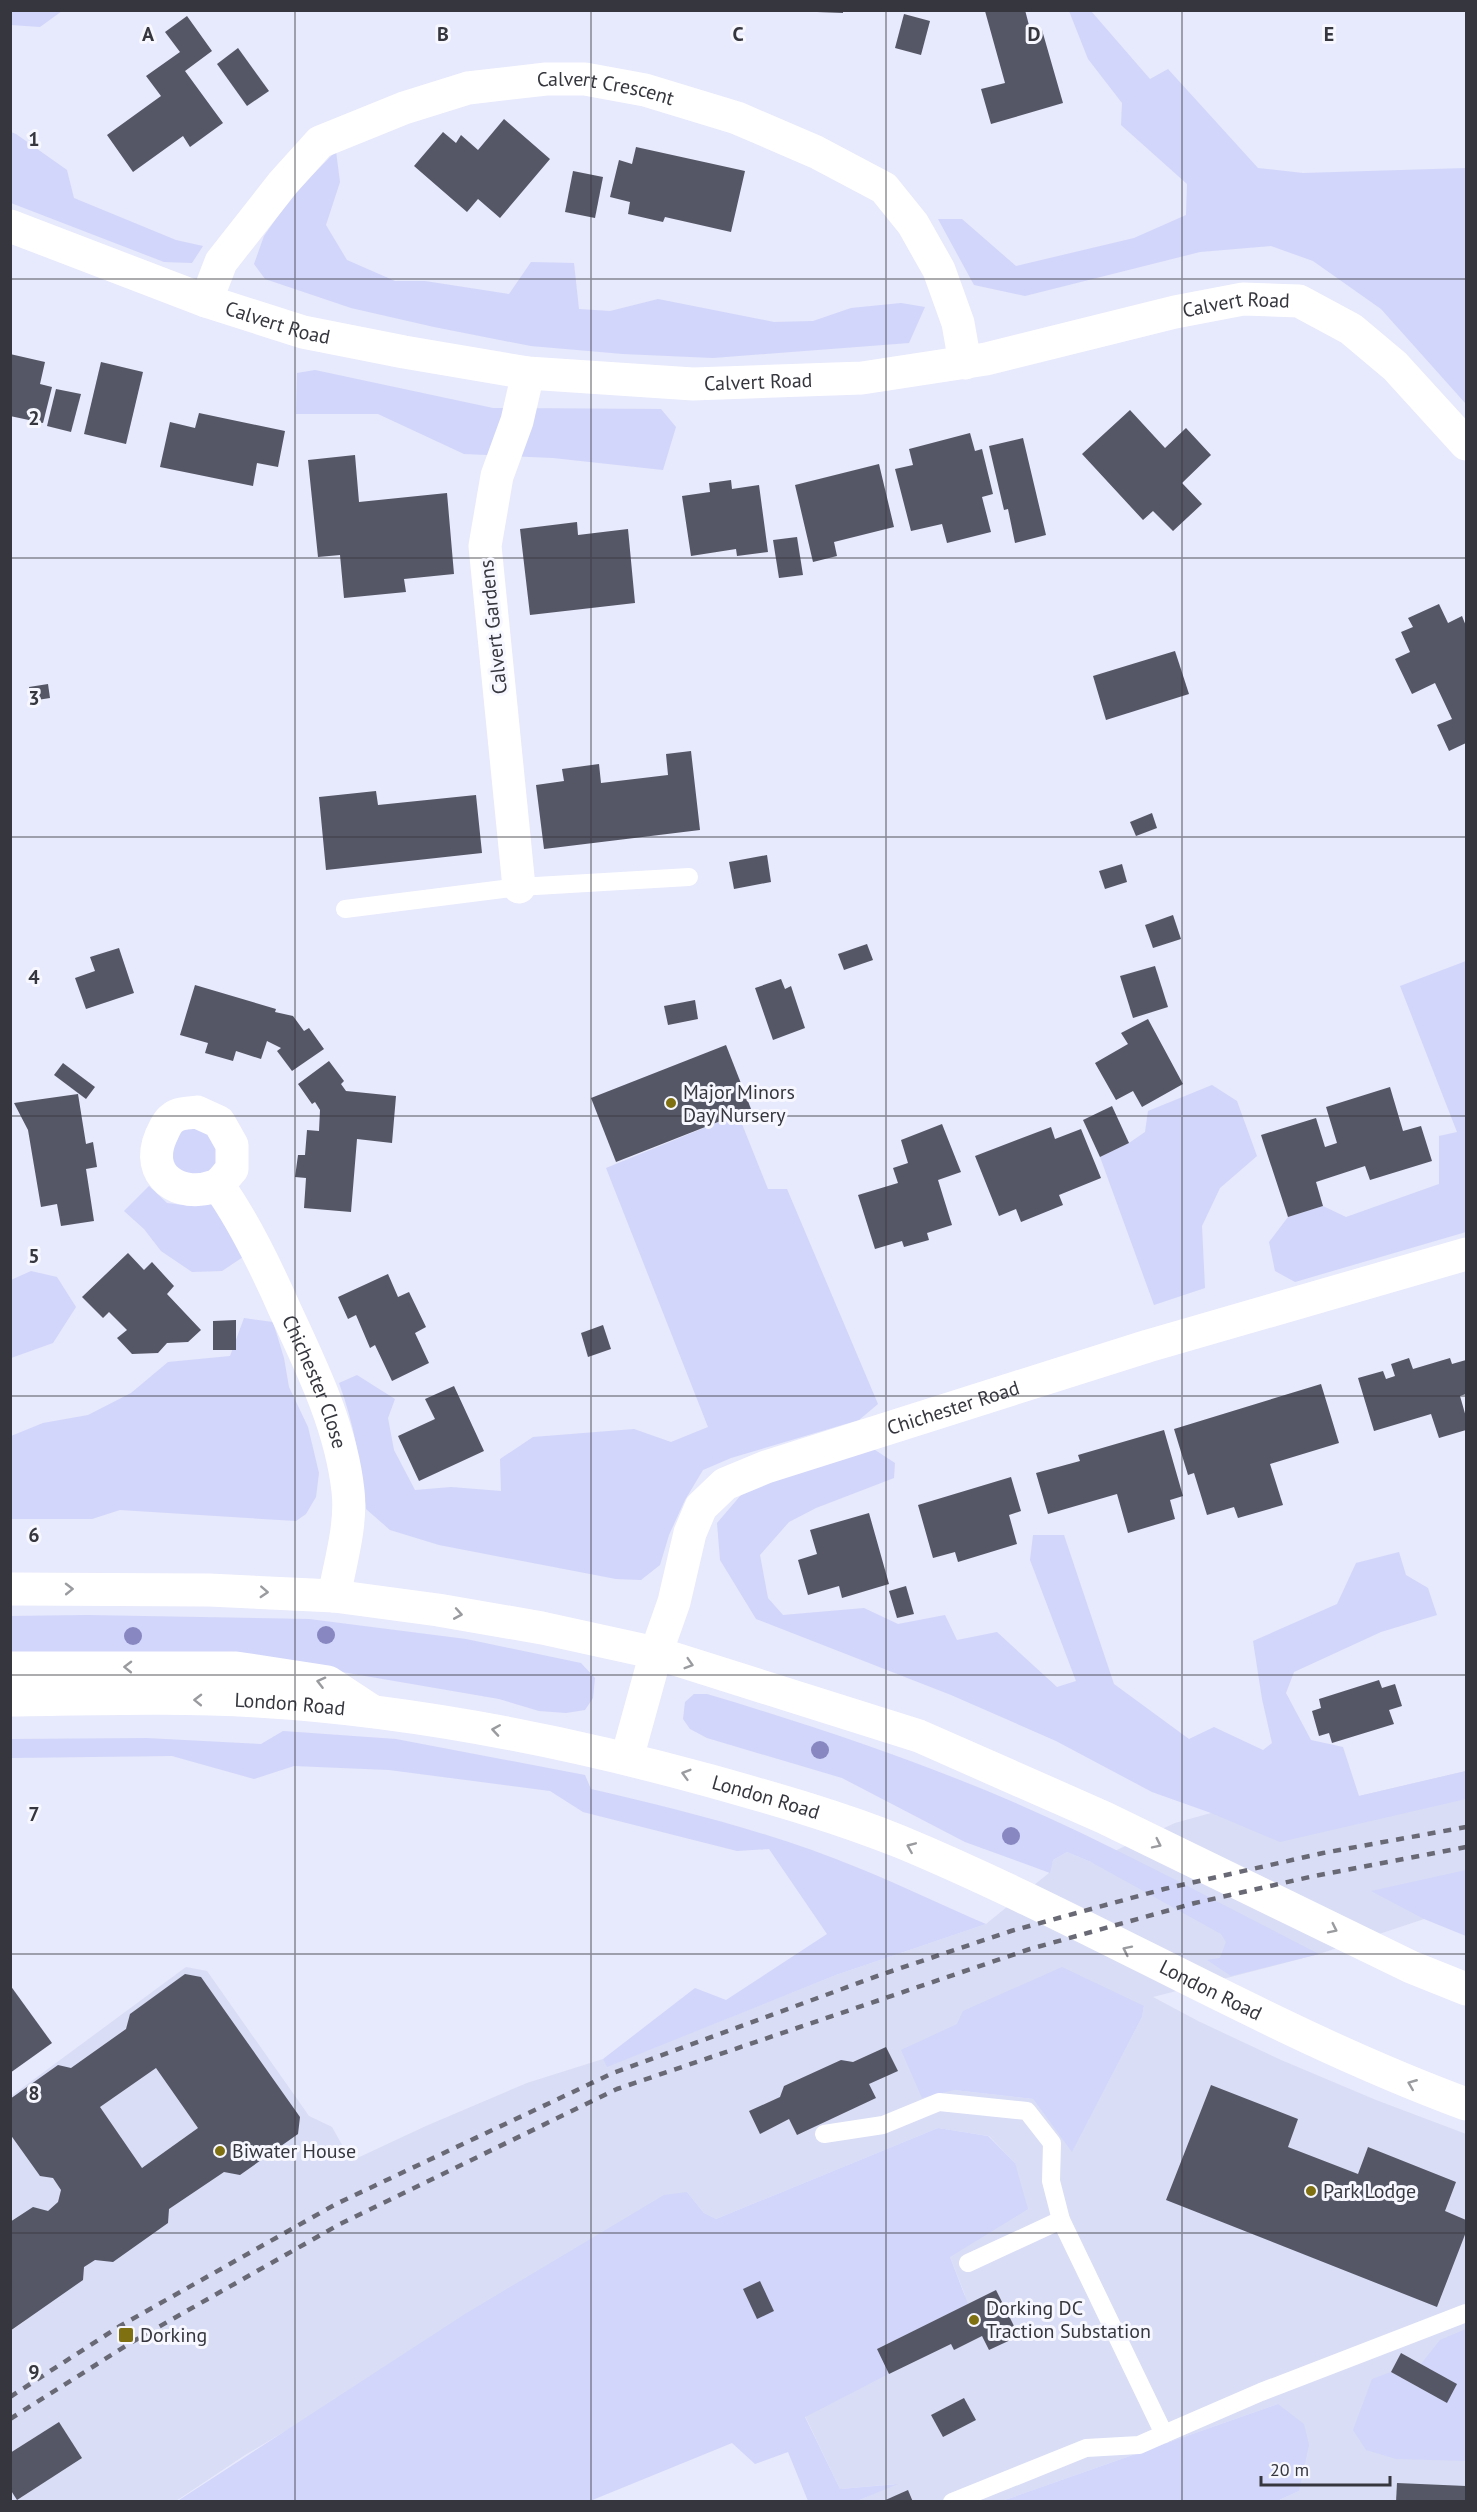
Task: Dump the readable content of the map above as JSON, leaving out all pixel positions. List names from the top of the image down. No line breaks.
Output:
{"streets":{"main road":["Calvert Crescent","Calvert Road","Calvert Gardens","Chichester Close","Chichester Road","London Road"]},"crossings":[["Calvert Crescent","Calvert Road"],["Calvert Road","Calvert Gardens"],["Chichester Road","London Road"]],"places":{"other":["Major Minors Day Nursery","Biwater House","Park Lodge","Dorking DC Traction Substation"],"transit":["Dorking"]},"scale_bar":"20 m","grid":{"columns":["A","B","C","D","E"],"rows":["1","2","3","4","5","6","7","8","9"]}}
